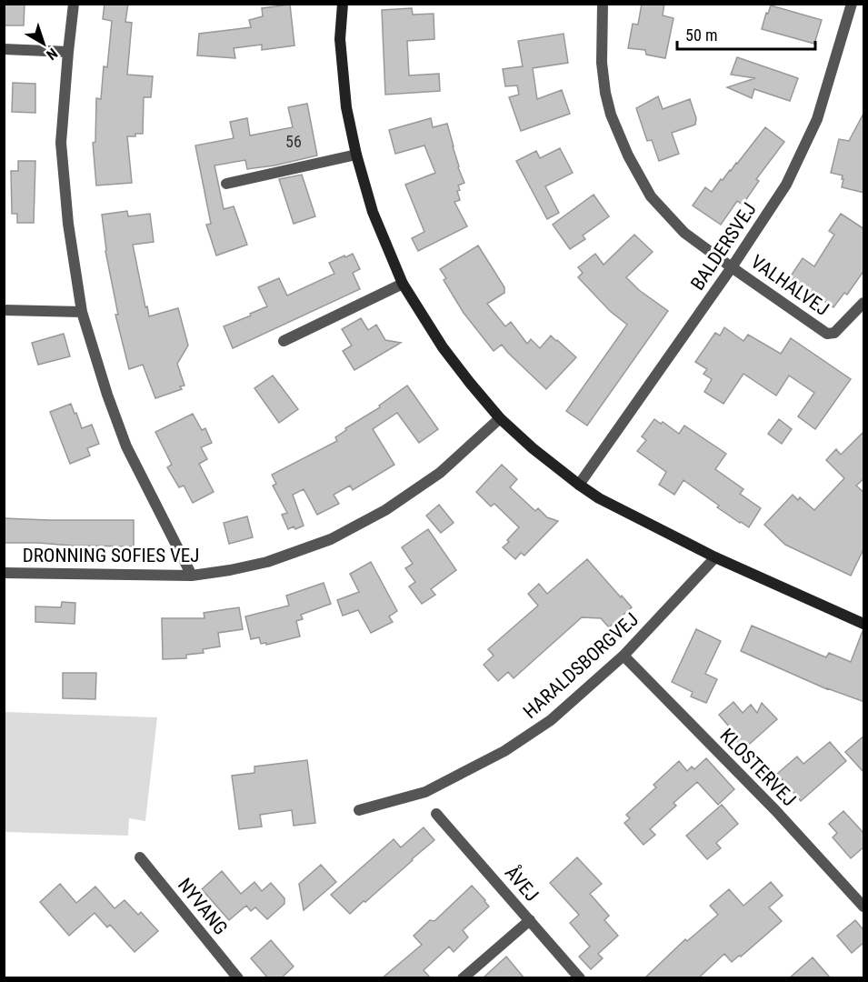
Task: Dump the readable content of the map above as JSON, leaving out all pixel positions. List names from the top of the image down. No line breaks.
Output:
{"streets":{"street":["BALDERSVEJ","VALHALVEJ","DRONNING SOFIES VEJ","HARALDSBORGVEJ","KLOSTERVEJ","ÅVEJ","NYVANG"]},"crossings":[["BALDERSVEJ","VALHALVEJ"],["HARALDSBORGVEJ","KLOSTERVEJ"]],"house_numbers":["56"],"scale_bar":"50 m","north":"bottom right"}
